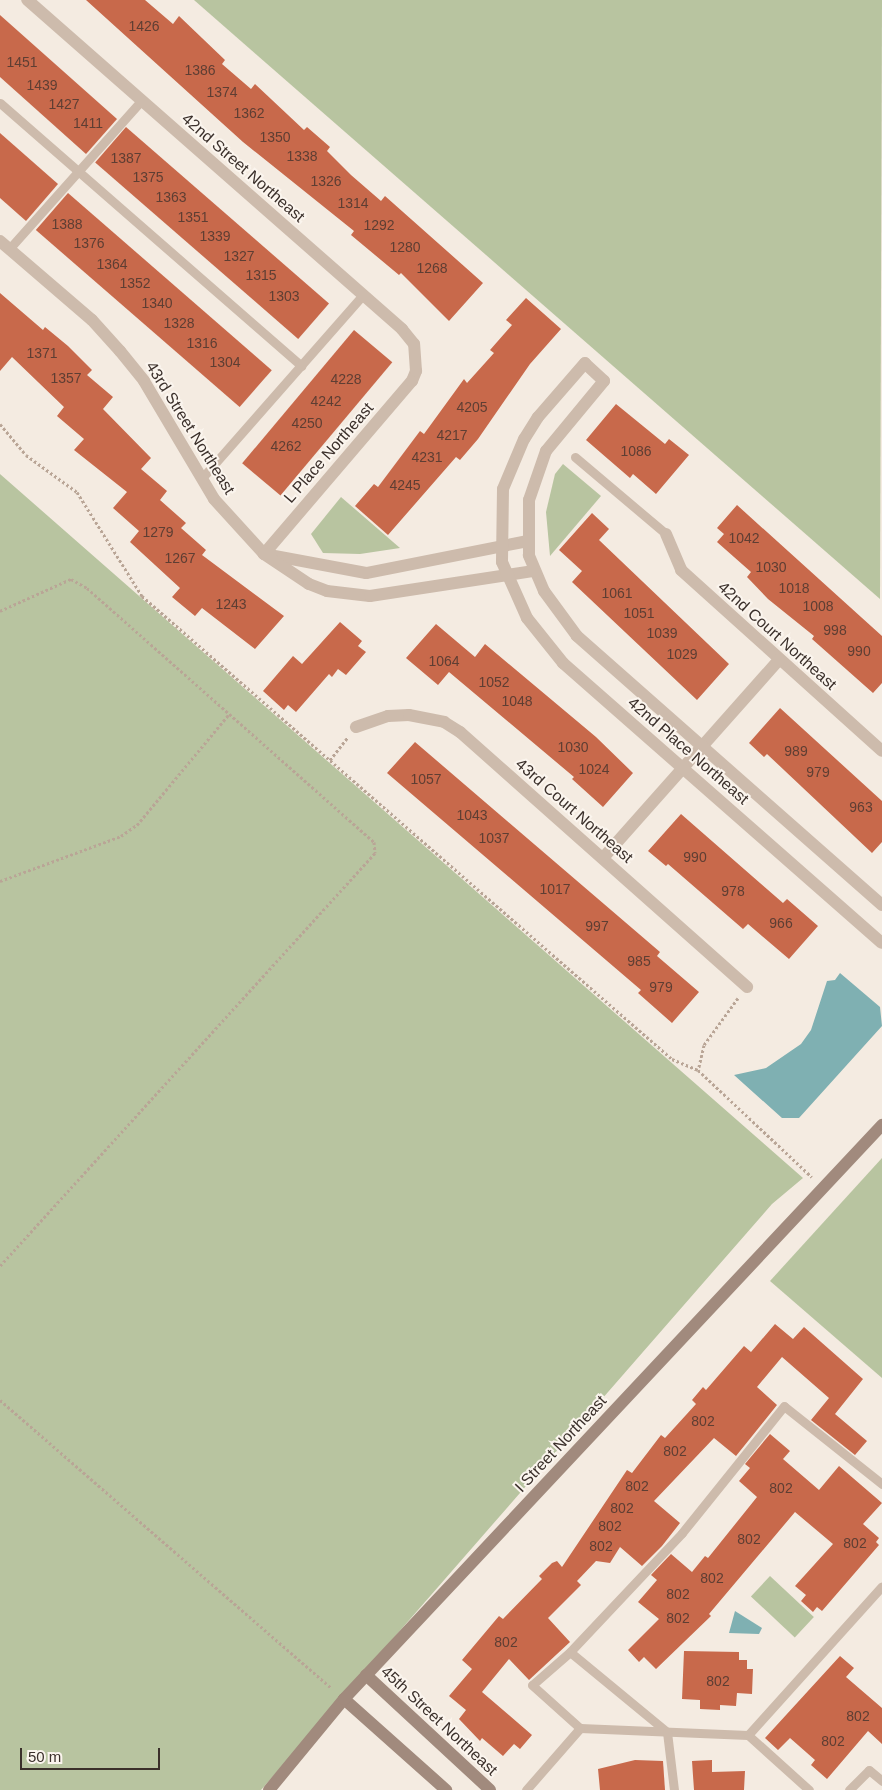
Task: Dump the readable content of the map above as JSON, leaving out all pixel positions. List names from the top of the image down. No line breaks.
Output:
{"streets":{"street":["42nd Street Northeast","43rd Street Northeast","L Place Northeast","42nd Court Northeast","42nd Place Northeast","43rd Court Northeast","I Street Northeast","45th Street Northeast"]},"crossings":[["42nd Street Northeast","L Place Northeast"],["43rd Street Northeast","L Place Northeast"],["43rd Street Northeast","42nd Place Northeast"],["I Street Northeast","45th Street Northeast"]],"house_numbers":["1426","1451","1386","1439","1374","1427","1362","1411","1350","1338","1387","1375","1326","1363","1314","1351","1388","1292","1339","1376","1280","1327","1364","1268","1315","1352","1303","1340","1328","1316","1371","1304","1357","4228","4242","4205","4250","4217","4262","1086","4231","4245","1279","1042","1267","1030","1018","1061","1243","1008","1051","998","1039","990","1029","1064","1052","1048","1030","989","1024","979","1057","963","1043","1037","990","1017","978","966","997","985","979","802","802","802","802","802","802","802","802","802","802","802","802","802","802","802","802"],"scale_bar":"50 m"}
